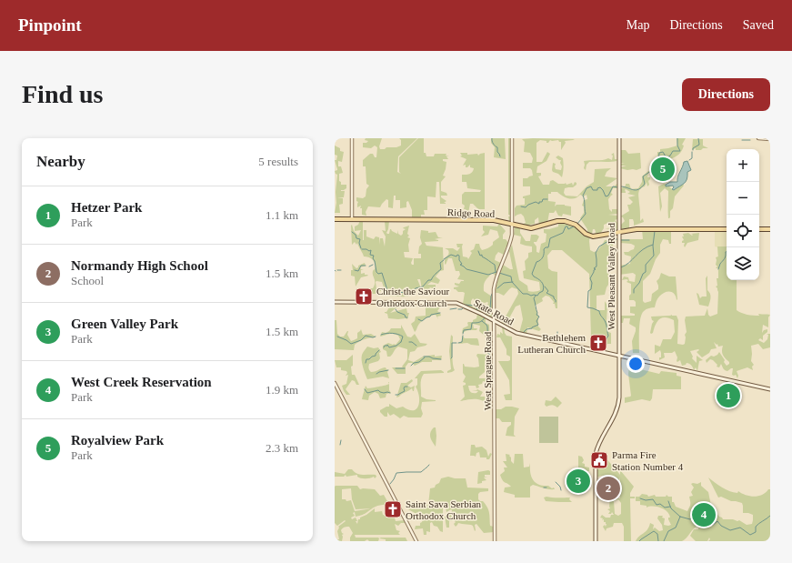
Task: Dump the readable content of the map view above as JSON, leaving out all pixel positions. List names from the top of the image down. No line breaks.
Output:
{"streets":{"main road":["Ridge Road","West Pleasant Valley Road","State Road"],"street":["West Sprague Road"]},"crossings":[["Ridge Road","West Pleasant Valley Road"],["Ridge Road","West Sprague Road"],["West Pleasant Valley Road","State Road"],["State Road","West Sprague Road"]],"places":{"church":["Christ the Saviour Orthodox Church","Bethlehem Lutheran Church","Saint Sava Serbian Orthodox Church"],"public building":["Parma Fire Station Number 4"]},"page":{"header":"Pinpoint","nav":["Map","Directions","Saved"],"buttons":"Directions","title":"Find us","heading":["Nearby","5 results"],"map_buttons":["+","−"],"pins":["5","1","3","2","4"],"list":[{"mark":"1","name":"Hetzer Park","note":"Park","value":"1.1 km"},{"mark":"2","name":"Normandy High School","note":"School","value":"1.5 km"},{"mark":"3","name":"Green Valley Park","note":"Park","value":"1.5 km"},{"mark":"4","name":"West Creek Reservation","note":"Park","value":"1.9 km"},{"mark":"5","name":"Royalview Park","note":"Park","value":"2.3 km"}]}}
